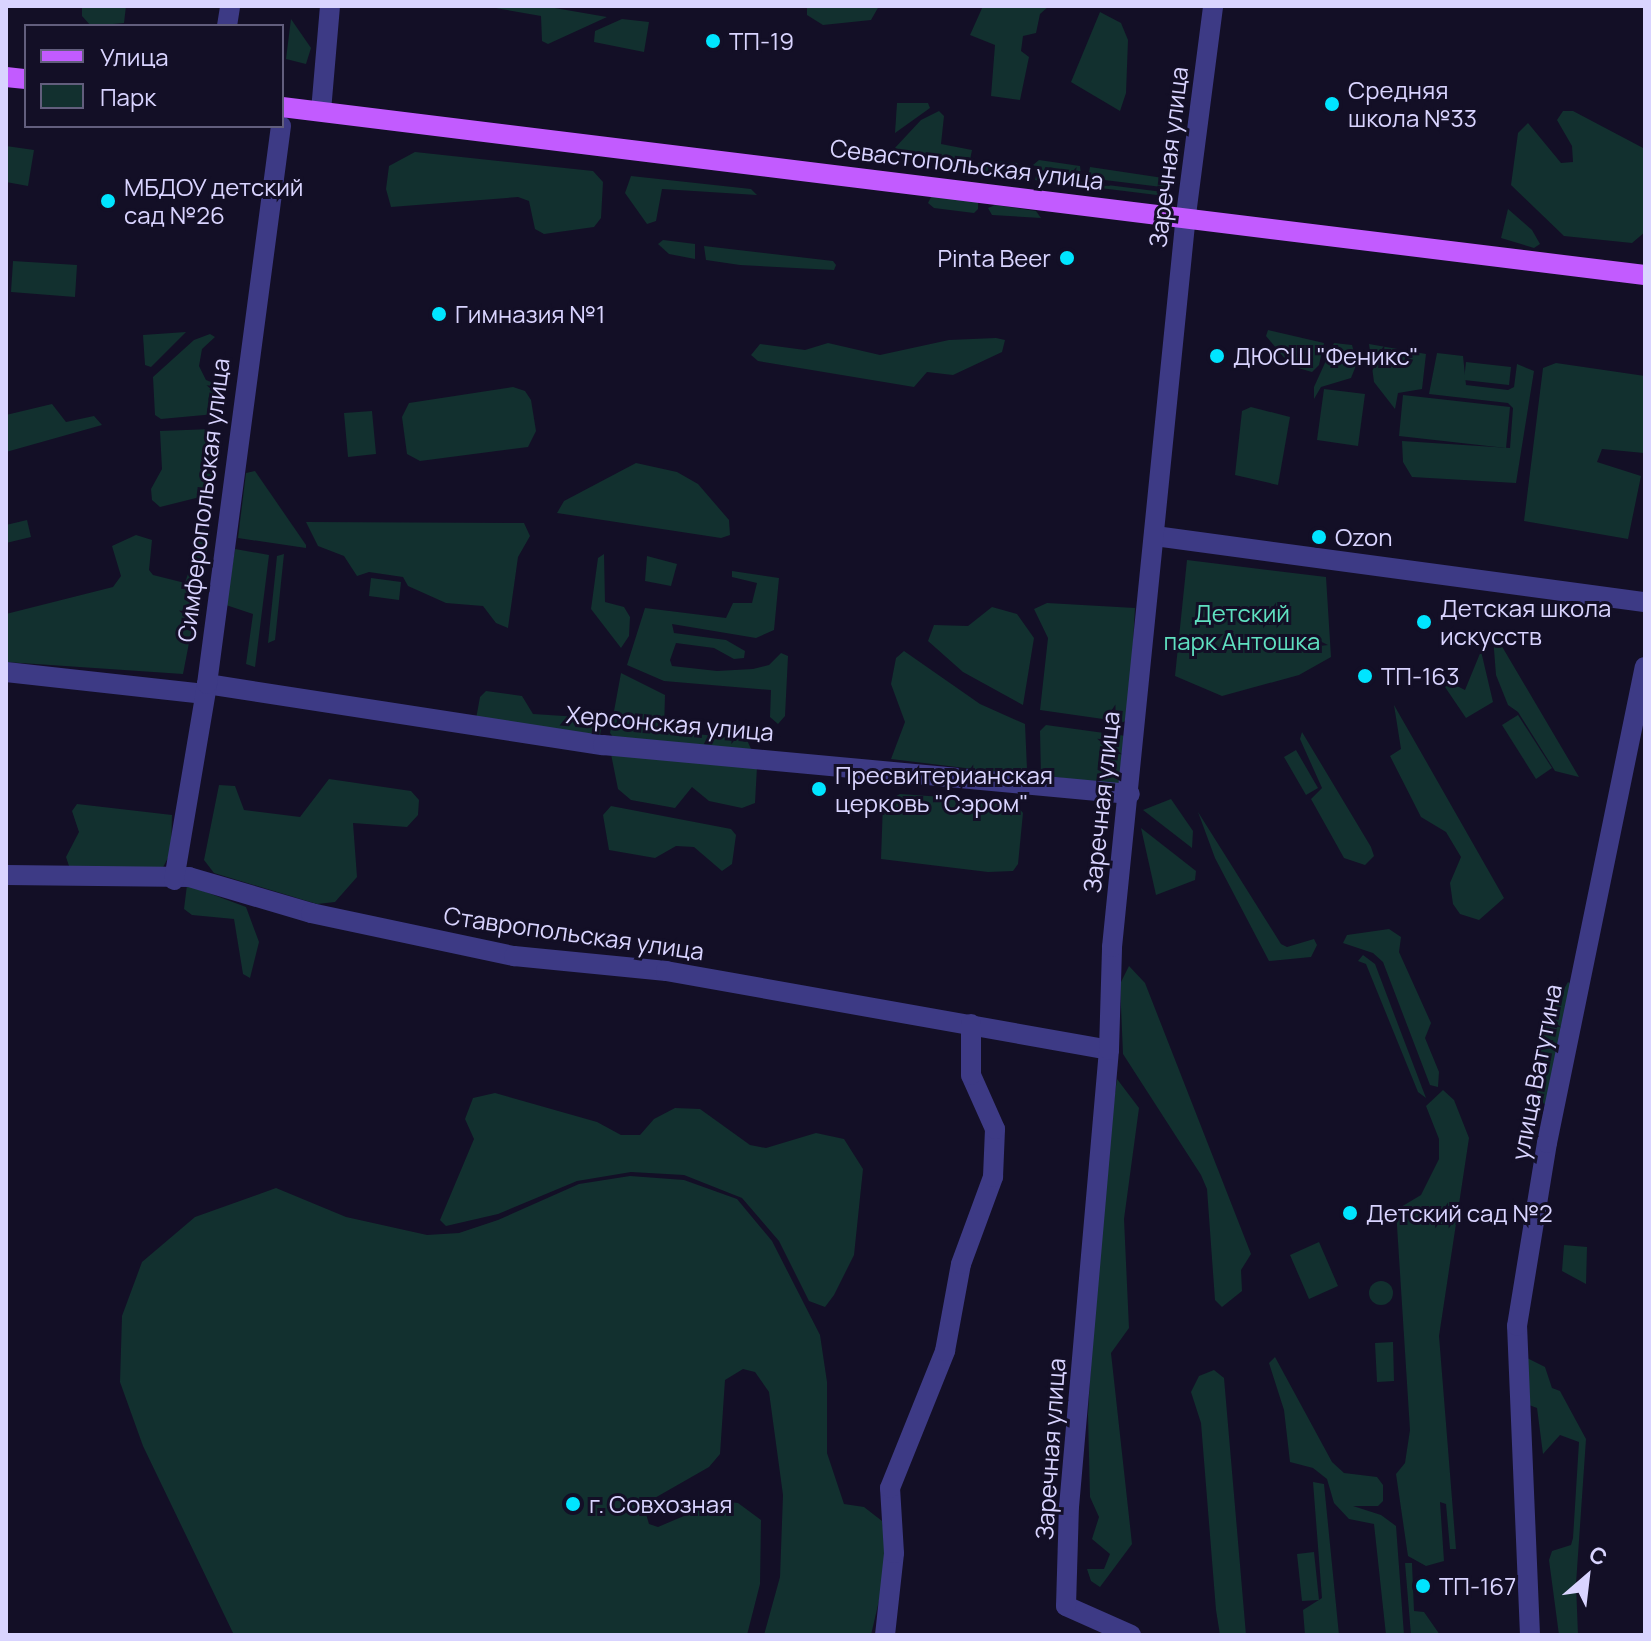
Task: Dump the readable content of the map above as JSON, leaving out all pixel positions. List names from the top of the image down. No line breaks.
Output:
{"streets":{"main road":["Севастопольская улица"],"street":["Заречная улица","Симферопольская улица","Херсонская улица","Ставропольская улица","улица Ватутина"]},"crossings":[["Заречная улица","Севастопольская улица"],["Заречная улица","Херсонская улица"],["Заречная улица","Ставропольская улица"],["Симферопольская улица","Херсонская улица"],["Симферопольская улица","Ставропольская улица"]],"parks":["Детский парк Антошка"],"places":["ТП-19","Средняя школа №33","МБДОУ детский сад №26","Pinta Beer","Гимназия №1","ДЮСШ \"Феникс\"","Ozon","Детская школа искусств","ТП-163","Пресвитерианская церковь \"Сэром\"","Детский сад №2","г. Совхозная","ТП-167"],"legend":["Улица","Парк"],"north":"top right"}
